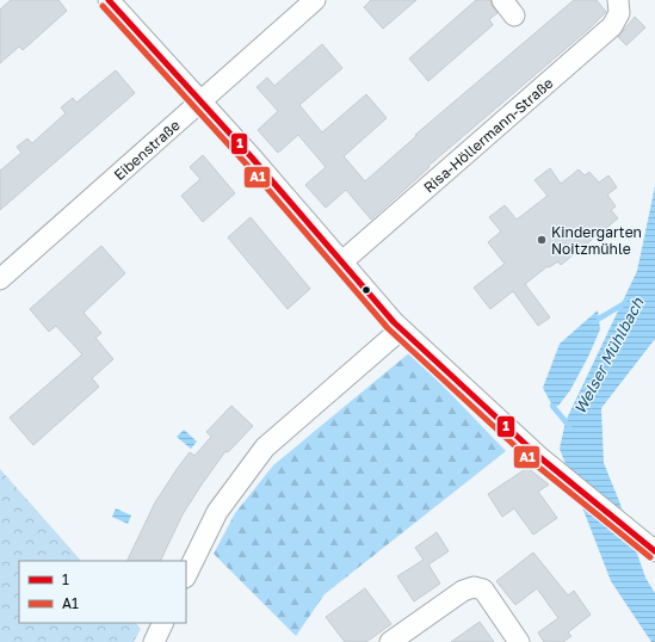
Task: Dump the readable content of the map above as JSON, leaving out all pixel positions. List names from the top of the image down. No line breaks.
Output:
{"streets":{"street":["Risa-Höllermann-Straße","Eibenstraße"]},"water":["Welser Mühlbach"],"places":["Kindergarten Noitzmühle"],"lines":["transit line 1","transit line A1"],"legend":["1","A1"]}
